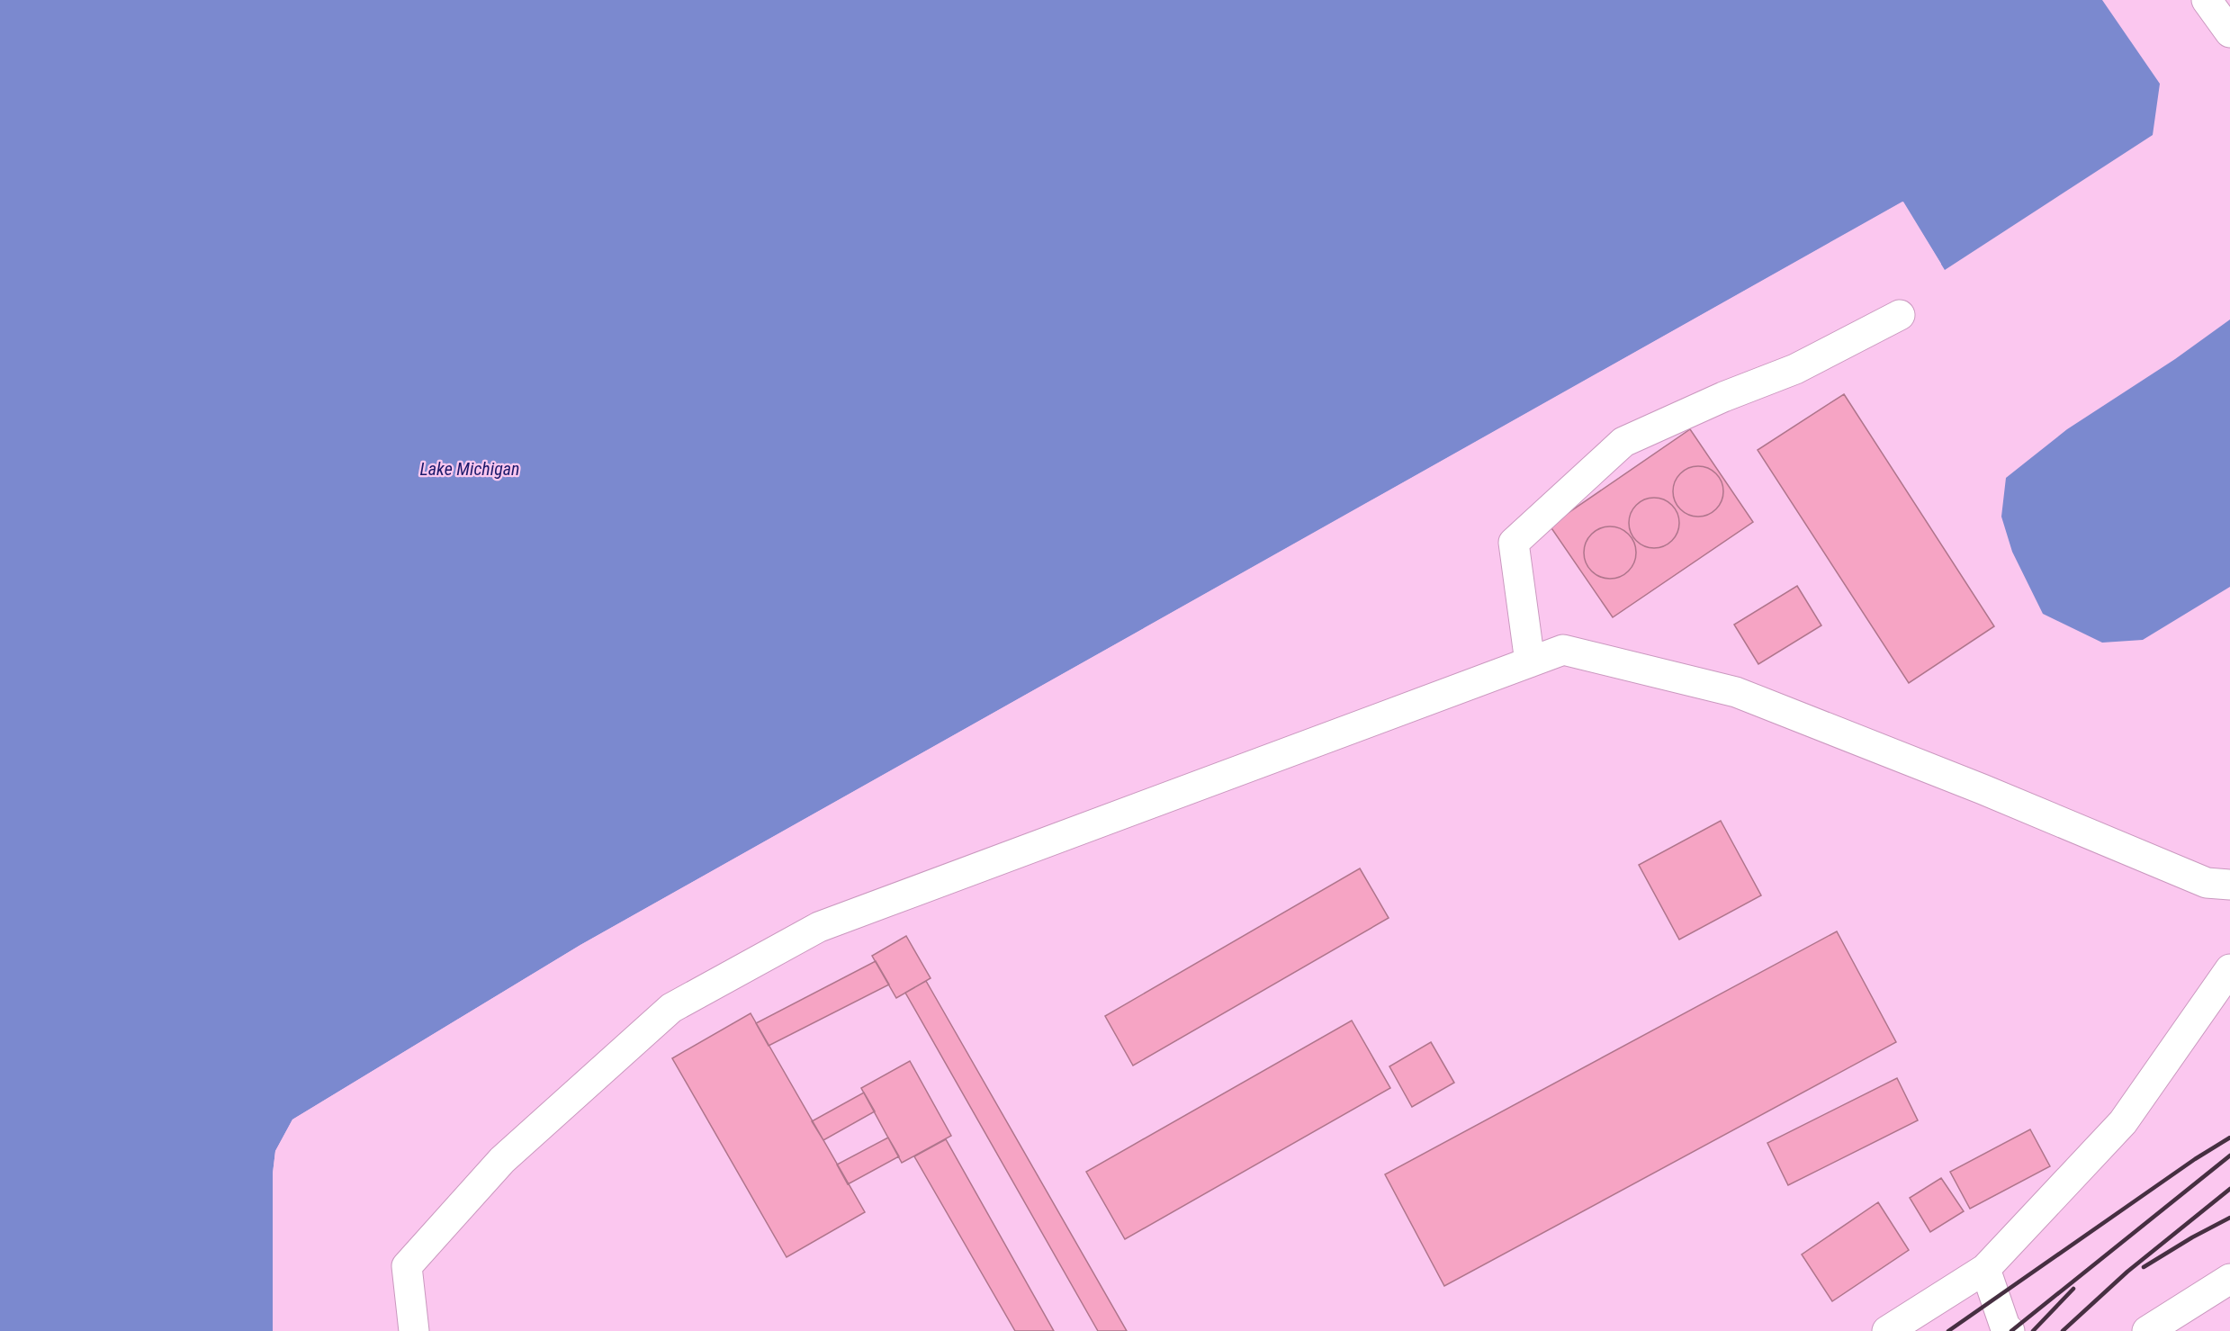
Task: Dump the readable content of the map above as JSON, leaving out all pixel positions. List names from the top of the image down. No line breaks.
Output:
{"water":["Lake Michigan"]}
